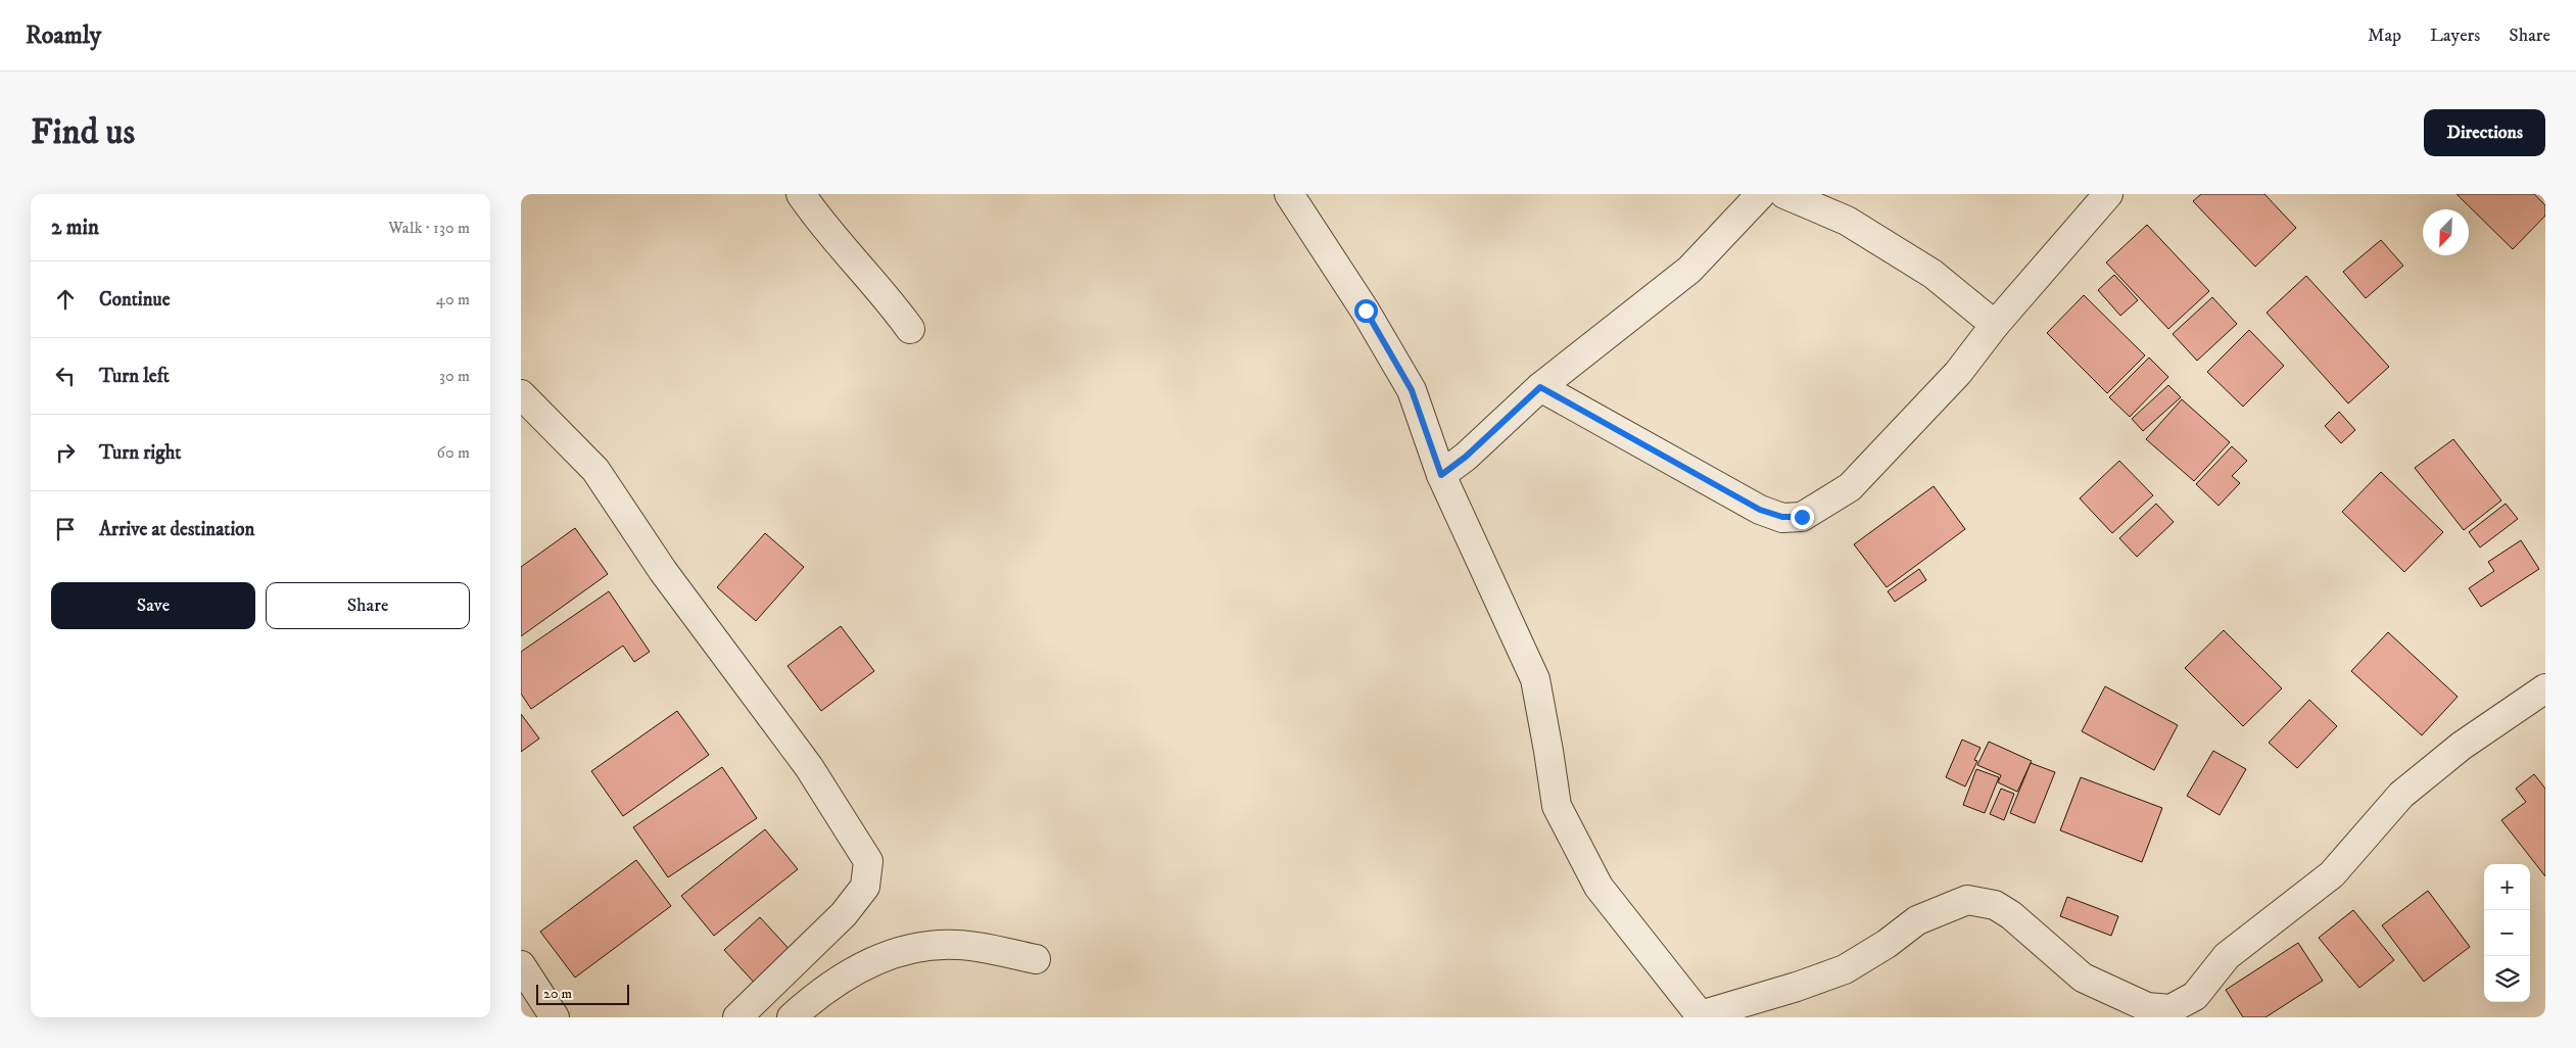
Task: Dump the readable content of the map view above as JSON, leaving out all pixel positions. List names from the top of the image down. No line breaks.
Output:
{"scale_bar":"20 m","north":"bottom left","page":{"header":"Roamly","nav":["Map","Layers","Share"],"buttons":["Directions",["Save","Share"]],"title":"Find us","heading":["2 min","Walk · 130 m"],"list":[["Continue","40 m"],["Turn left","30 m"],["Turn right","60 m"],"Arrive at destination"],"map_buttons":["+","−"],"scale":"20 m"}}
